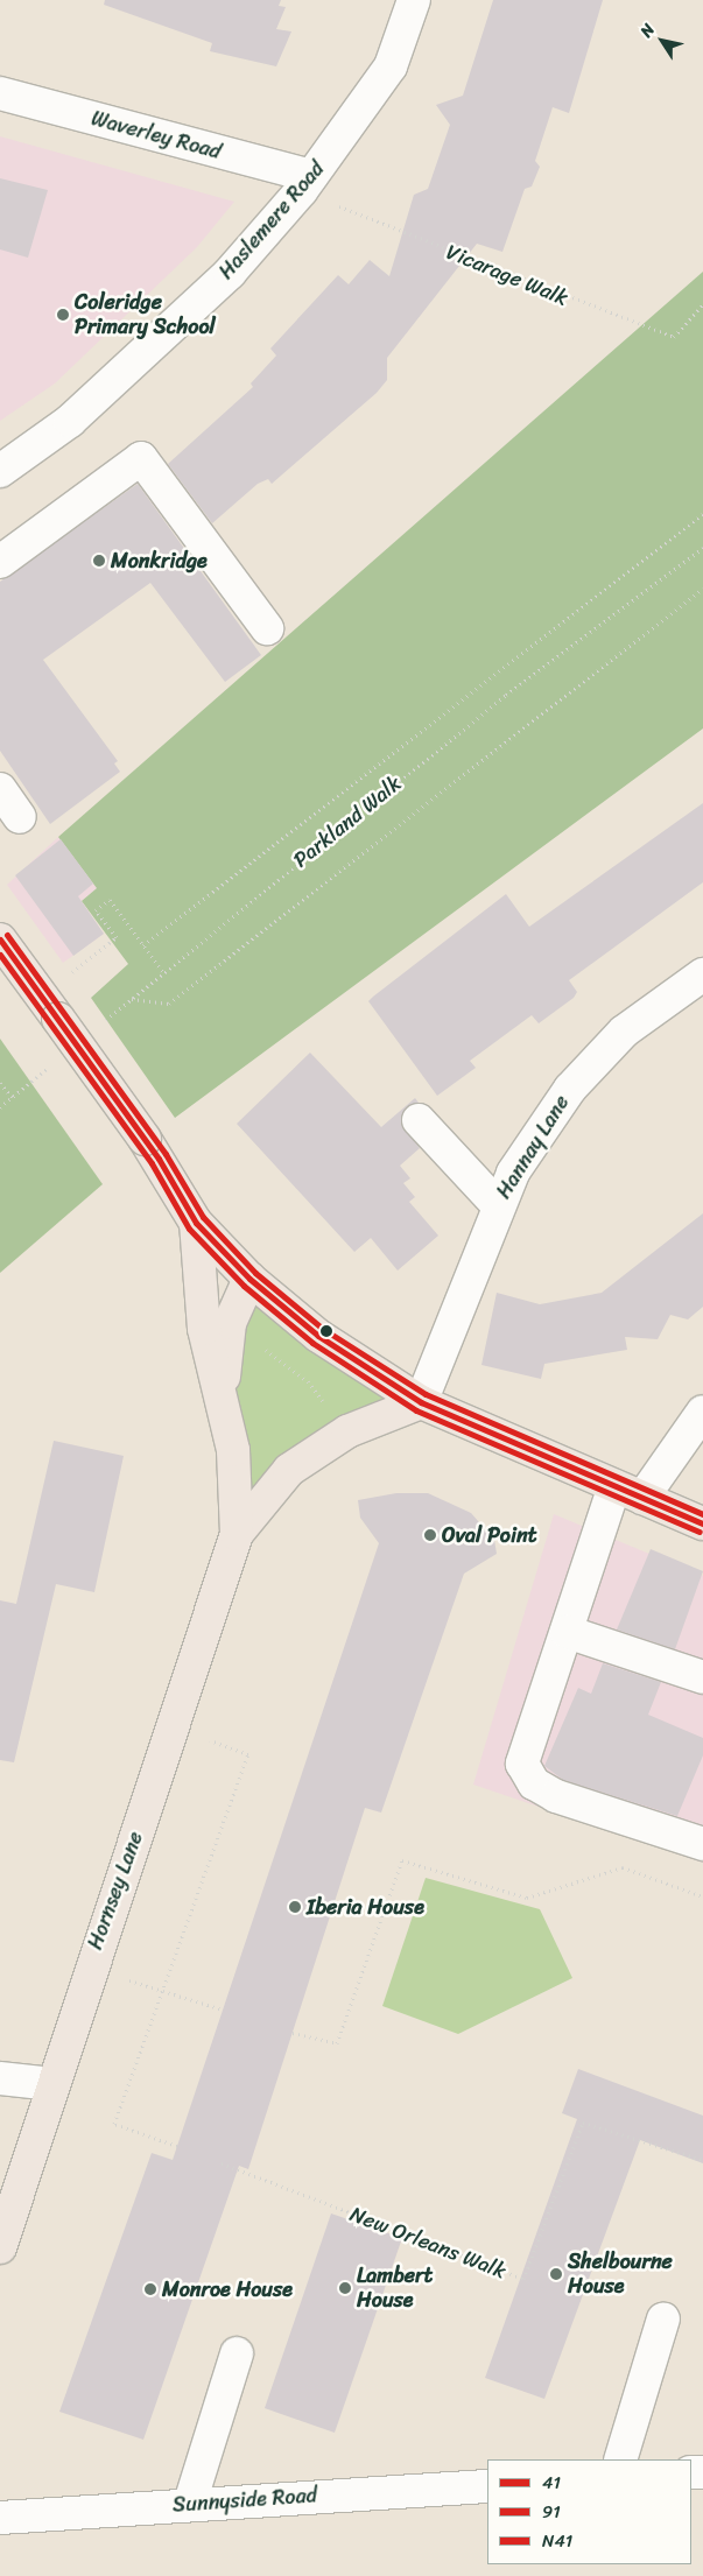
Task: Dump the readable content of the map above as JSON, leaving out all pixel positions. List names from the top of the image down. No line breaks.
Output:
{"streets":{"main road":["Hornsey Lane"],"street":["Waverley Road","Haslemere Road","Hannay Lane","Sunnyside Road"],"path":["Vicarage Walk","Parkland Walk","New Orleans Walk"]},"crossings":[["Waverley Road","Haslemere Road"],["Waverley Road","Vicarage Walk"],["Haslemere Road","Vicarage Walk"],["Hannay Lane","Hornsey Lane"]],"places":["Coleridge Primary School","Monkridge","Oval Point","Iberia House","Shelbourne House","Lambert House","Monroe House"],"lines":["transit line N41","transit line 41","transit line 91"],"legend":["41","91","N41"],"north":"top left"}
